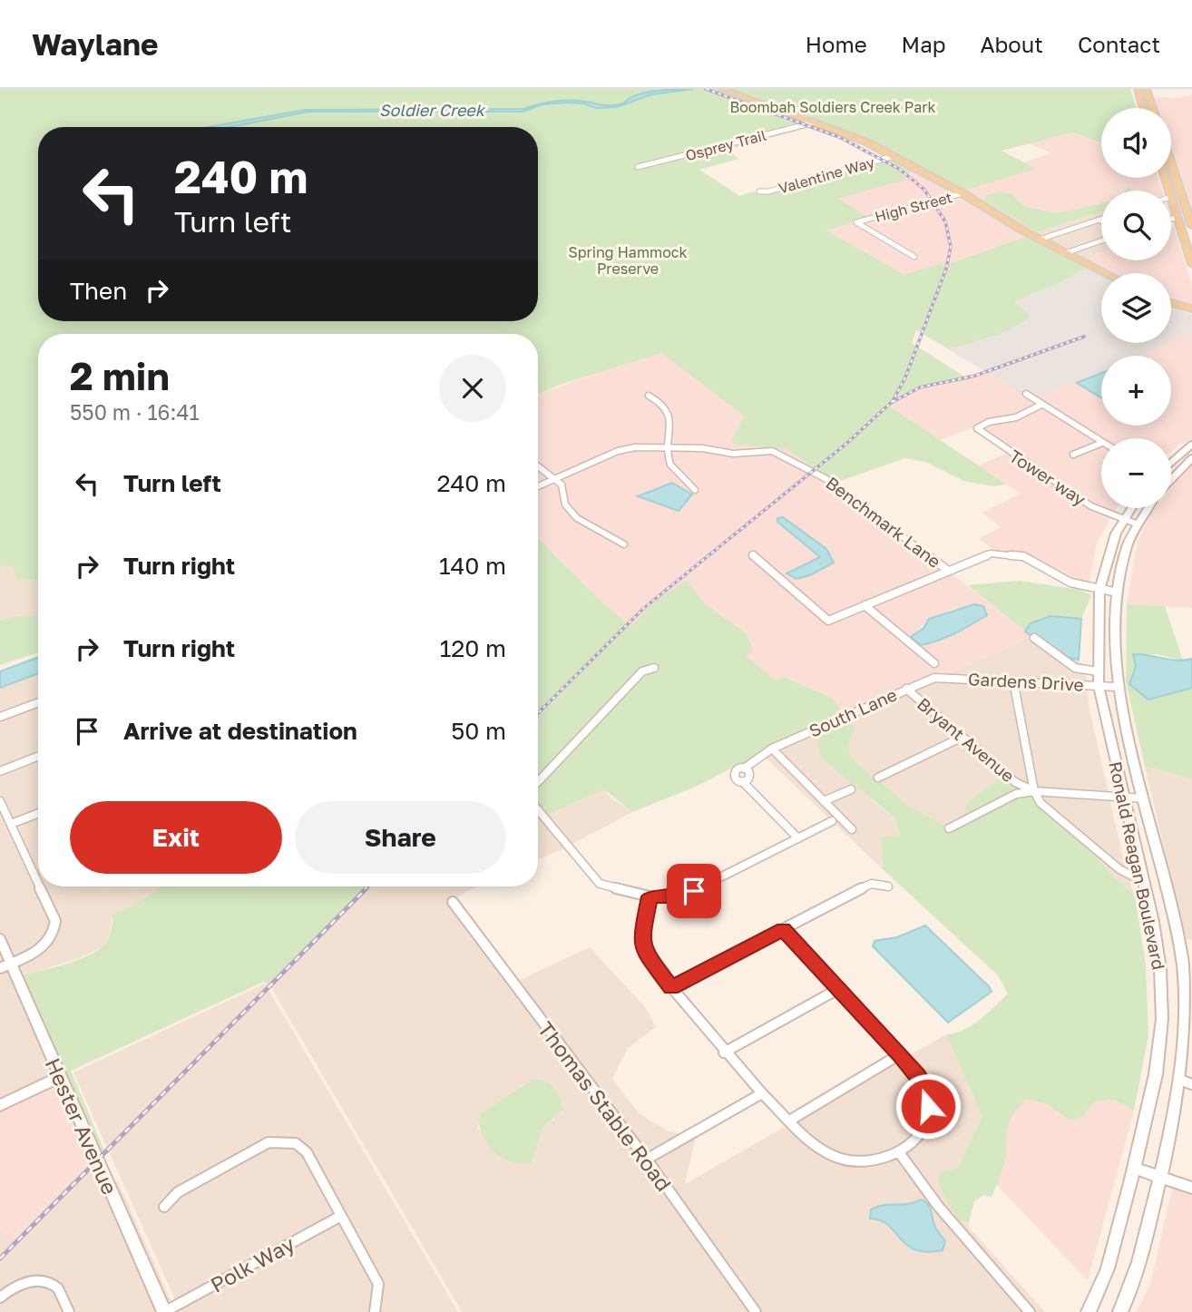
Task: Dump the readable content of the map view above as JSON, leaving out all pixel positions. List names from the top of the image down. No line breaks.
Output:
{"streets":{"main road":["Ronald Reagan Boulevard","Hester Avenue"],"street":["Osprey Trail","Valentine Way","High Street","Tower way","Benchmark Lane","Gardens Drive","South Lane","Bryant Avenue","Thomas Stable Road","Polk Way"]},"crossings":[["Tower way","Ronald Reagan Boulevard"],["Gardens Drive","South Lane"],["Gardens Drive","Ronald Reagan Boulevard"],["South Lane","Bryant Avenue"],["Bryant Avenue","Ronald Reagan Boulevard"],["Hester Avenue","Polk Way"]],"water":["Soldier Creek"],"parks":["Boombah Soldiers Creek Park","Spring Hammock Preserve"],"page":{"header":"Waylane","nav":["Home","Map","About","Contact"],"map_buttons":["+","−"],"turn":["240 m","Turn left"],"then":"Then","heading":["2 min","550 m · 16:41"],"list":[{"name":"Turn left","value":"240 m"},{"name":"Turn right","value":"140 m"},{"name":"Turn right","value":"120 m"},{"name":"Arrive at destination","value":"50 m"}],"buttons":["Exit","Share"]}}
